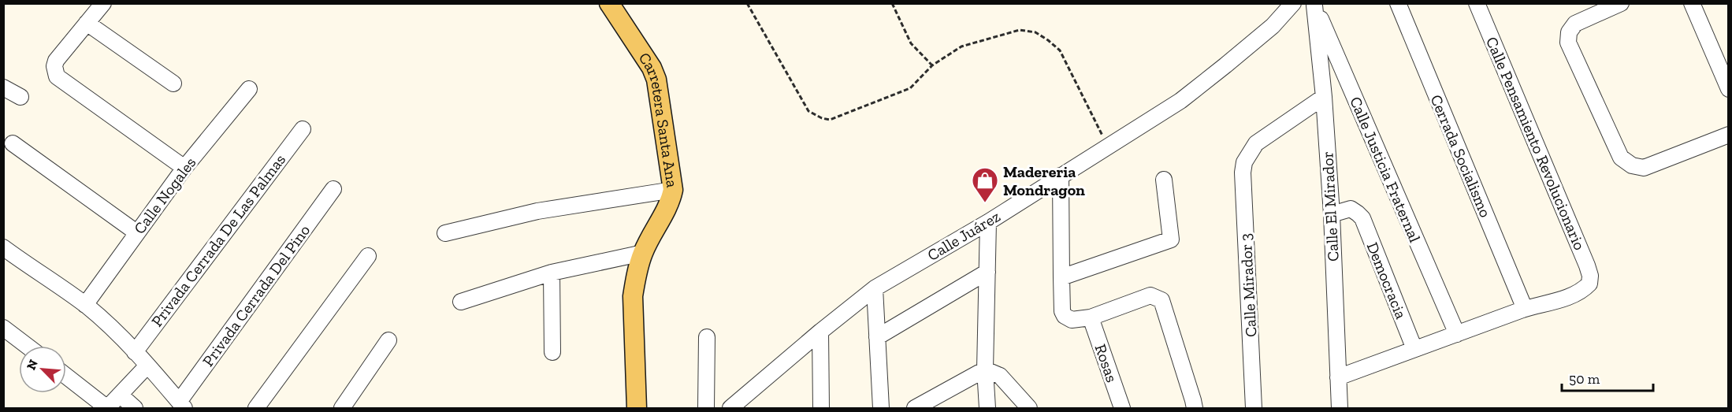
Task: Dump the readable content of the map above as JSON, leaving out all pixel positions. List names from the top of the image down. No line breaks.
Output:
{"streets":{"main road":["Carretera Santa Ana"],"street":["Calle Pensamiento Revolucionario","Cerrada Socialismo","Calle Justicia Fraternal","Calle Nogales","Calle El Mirador","Calle Juárez","Privada Cerrada De Las Palmas","Democracia","Calle Mirador 3","Privada Cerrada Del Pino","Rosas"]},"crossings":[["Calle Pensamiento Revolucionario","Cerrada Socialismo"],["Calle Justicia Fraternal","Calle El Mirador"],["Calle El Mirador","Democracia"],["Calle El Mirador","Calle Mirador 3"]],"places":{"shop":["Madereria Mondragon"]},"scale_bar":"50 m","north":"top left"}
